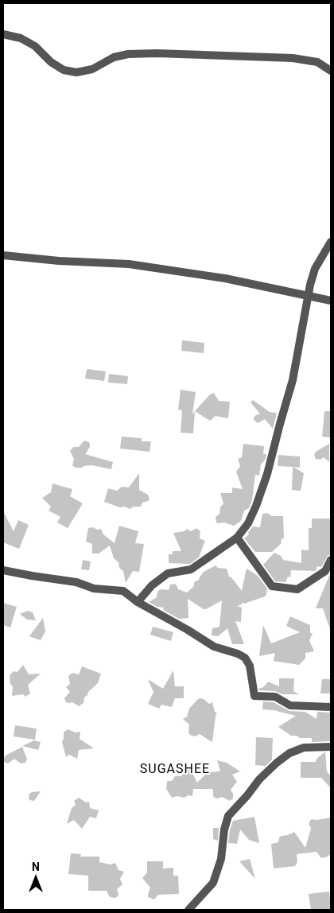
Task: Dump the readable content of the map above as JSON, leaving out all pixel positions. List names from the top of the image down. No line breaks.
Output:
{"districts":["SUGASHEE"],"north":"top"}
